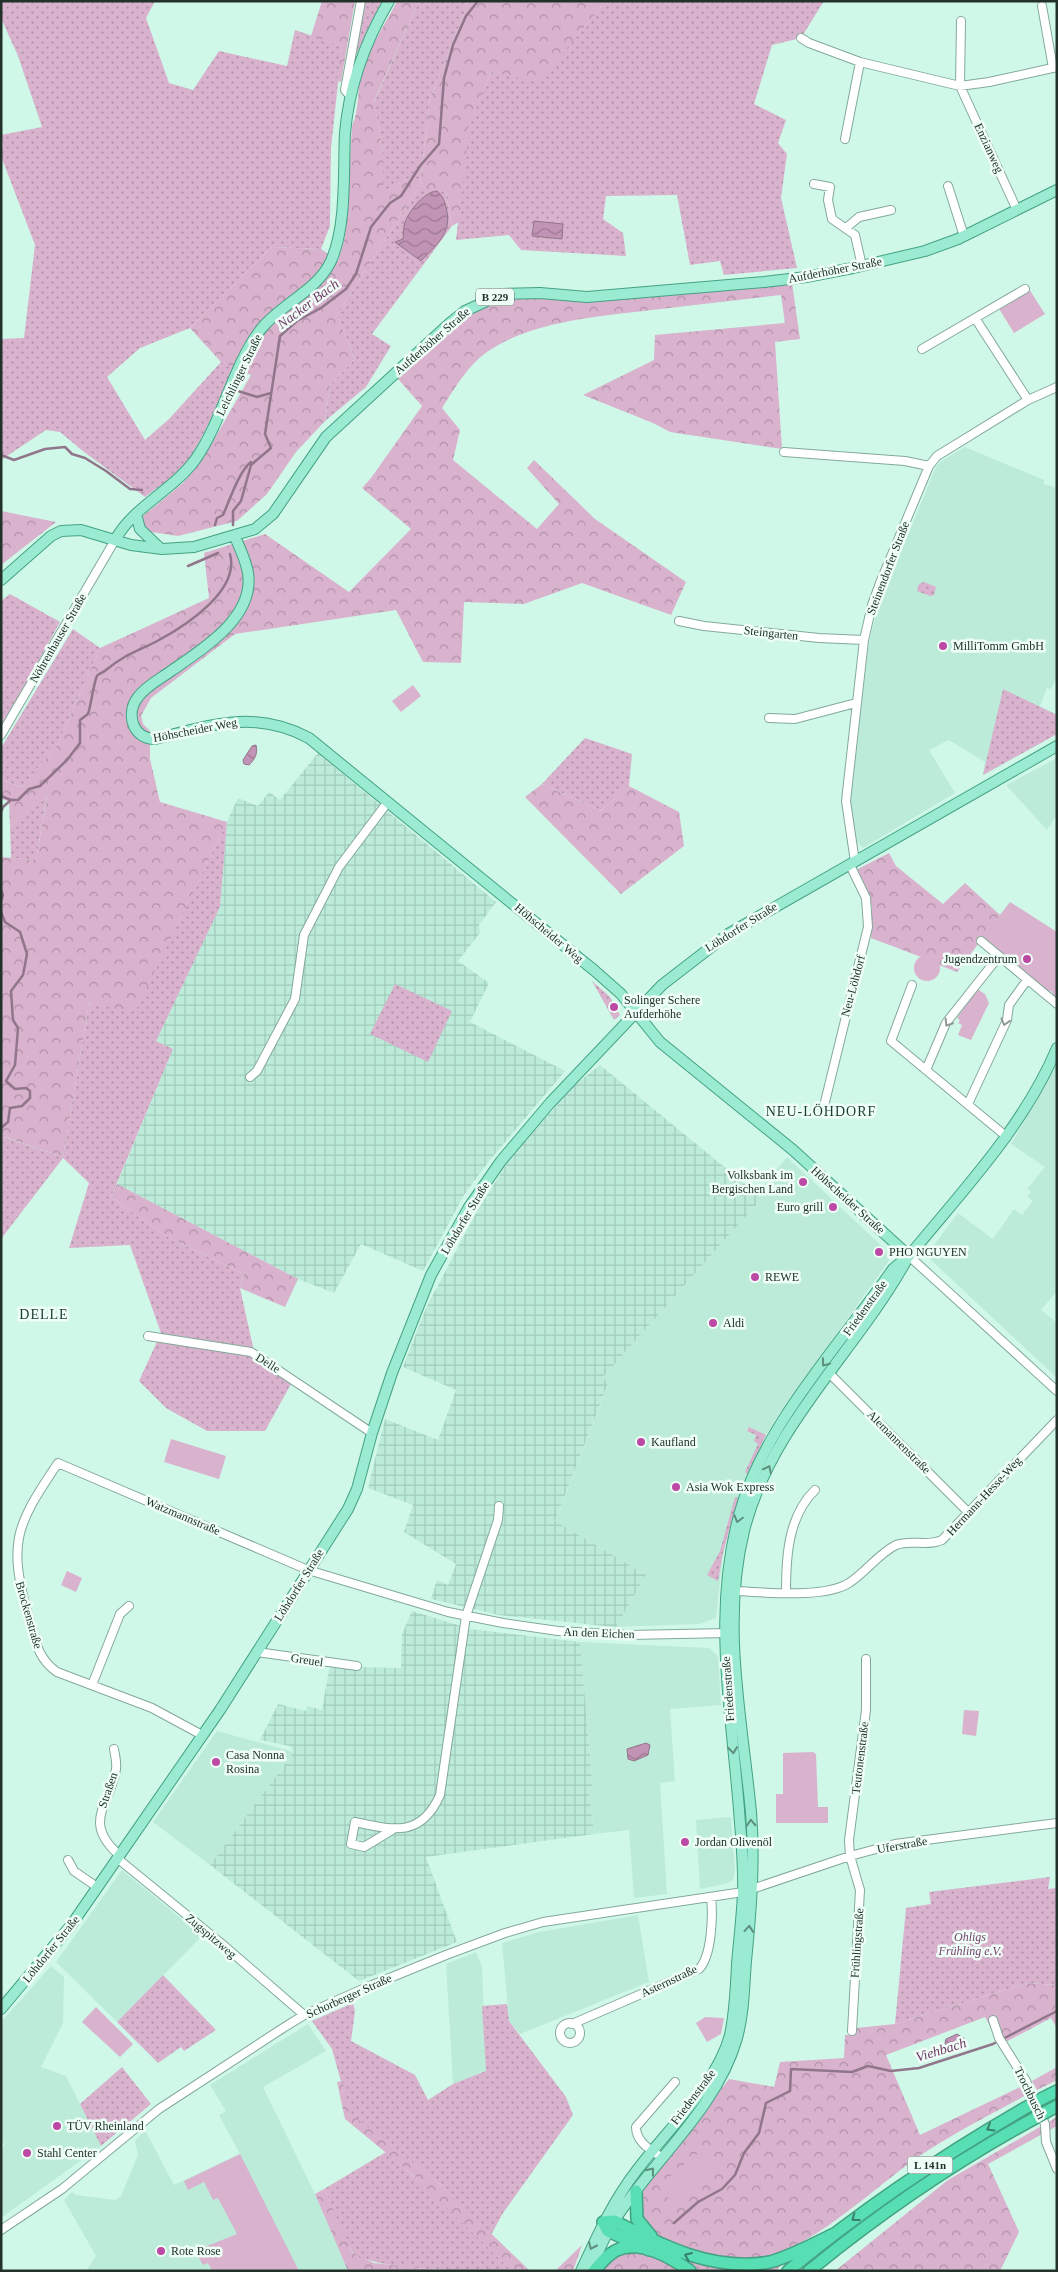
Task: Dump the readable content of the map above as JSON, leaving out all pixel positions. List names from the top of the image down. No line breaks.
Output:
{"streets":{"highway":["L 141n"],"main road":["Aufderhöher Straße","B 229","Leichlinger Straße","Höhscheider Weg","Löhdorfer Straße","Höhscheider Straße","Friedenstraße"],"street":["Enzianweg","Steinendorfer Straße","Steingarten","Nöhrenhauser Straße","Neu-Löhdorf","Delle","Alemannenstraße","Hermann-Hesse-Weg","Watzmannstraße","Brockenstraße","An den Eichen","Greuel","Teutonenstraße","Straßen","Uferstraße","Zugspitzweg","Frühlingstraße","Asternstraße","Schorberger Straße","Trochbusch"]},"crossings":[["Enzianweg","Aufderhöher Straße"],["Aufderhöher Straße","B 229"],["Aufderhöher Straße","Leichlinger Straße"],["Aufderhöher Straße","Nöhrenhauser Straße"],["Aufderhöher Straße","Höhscheider Weg"],["B 229","Leichlinger Straße"],["B 229","Nöhrenhauser Straße"],["Leichlinger Straße","Nöhrenhauser Straße"],["Steinendorfer Straße","Steingarten"],["Steinendorfer Straße","Löhdorfer Straße"],["Steinendorfer Straße","Neu-Löhdorf"],["Höhscheider Weg","Löhdorfer Straße"],["Höhscheider Weg","Höhscheider Straße"],["Löhdorfer Straße","Neu-Löhdorf"],["Löhdorfer Straße","Höhscheider Straße"],["Löhdorfer Straße","Delle"],["Löhdorfer Straße","Watzmannstraße"],["Löhdorfer Straße","Brockenstraße"],["Löhdorfer Straße","An den Eichen"],["Löhdorfer Straße","Greuel"],["Löhdorfer Straße","Straßen"],["Löhdorfer Straße","Zugspitzweg"],["Höhscheider Straße","Friedenstraße"],["Friedenstraße","Alemannenstraße"],["Friedenstraße","Hermann-Hesse-Weg"],["Friedenstraße","An den Eichen"],["Friedenstraße","Uferstraße"],["Friedenstraße","Schorberger Straße"],["Alemannenstraße","Hermann-Hesse-Weg"],["Watzmannstraße","Brockenstraße"],["Watzmannstraße","An den Eichen"],["Teutonenstraße","Uferstraße"],["Teutonenstraße","Frühlingstraße"],["Straßen","Zugspitzweg"],["Uferstraße","Frühlingstraße"],["Uferstraße","Schorberger Straße"],["Zugspitzweg","Schorberger Straße"],["Asternstraße","Schorberger Straße"]],"districts":["NEU-LÖHDORF","DELLE"],"water":["Nacker Bach","Viehbach"],"parks":["Ohligs Frühling e.V."],"places":["MilliTomm GmbH","Jugendzentrum","Solinger Schere Aufderhöhe","Volksbank im Bergischen Land","Euro grill","PHO NGUYEN","REWE","Aldi","Kaufland","Asia Wok Express","Casa Nonna Rosina","Jordan Olivenöl","TÜV Rheinland","Stahl Center","Rote Rose"]}
